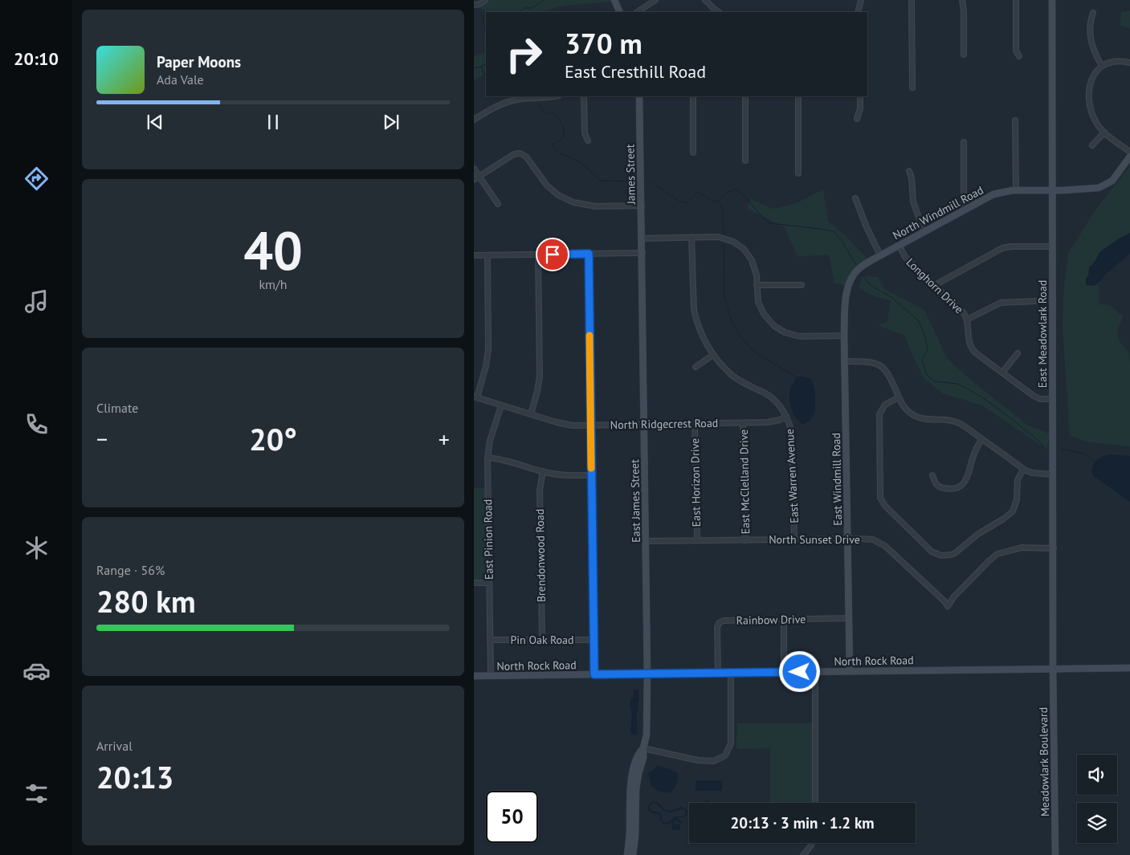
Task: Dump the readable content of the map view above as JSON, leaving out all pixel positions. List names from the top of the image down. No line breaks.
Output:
{"streets":{"street":["James Street","North Windmill Road","Longhorn Drive","East Meadowlark Road","North Ridgecrest Road","East Warren Avenue","East Windmill Road","East McClelland Drive","East Horizon Drive","East James Street","East Pinion Road","North Sunset Drive","Brendonwood Road","Rainbow Drive","Pin Oak Road","North Rock Road","Meadowlark Boulevard"]},"crossings":[["James Street","East James Street"],["North Windmill Road","Longhorn Drive"],["North Windmill Road","East Meadowlark Road"],["North Windmill Road","East Windmill Road"],["Longhorn Drive","East Meadowlark Road"],["East Meadowlark Road","North Sunset Drive"],["East Meadowlark Road","North Rock Road"],["East Meadowlark Road","Meadowlark Boulevard"],["North Ridgecrest Road","East Warren Avenue"],["North Ridgecrest Road","East McClelland Drive"],["North Ridgecrest Road","East Horizon Drive"],["North Ridgecrest Road","East James Street"],["North Ridgecrest Road","East Pinion Road"],["East Warren Avenue","North Sunset Drive"],["East Windmill Road","North Sunset Drive"],["East Windmill Road","Rainbow Drive"],["East Windmill Road","North Rock Road"],["East McClelland Drive","North Sunset Drive"],["East Horizon Drive","North Sunset Drive"],["East James Street","North Sunset Drive"],["East James Street","North Rock Road"],["East Pinion Road","Pin Oak Road"],["East Pinion Road","North Rock Road"],["Brendonwood Road","Pin Oak Road"],["Rainbow Drive","North Rock Road"],["North Rock Road","Meadowlark Boulevard"]],"page":{"tabs":"20:10","turn":["370 m","East Cresthill Road"],"song":["Paper Moons","Ada Vale"],"tile":[["40","km/h"],"Climate",["Range · 56%","280 km"],["Arrival","20:13"]],"heat":["−","20°","+"],"limit":"50","trip":"20:13 · 3 min · 1.2 km"}}
